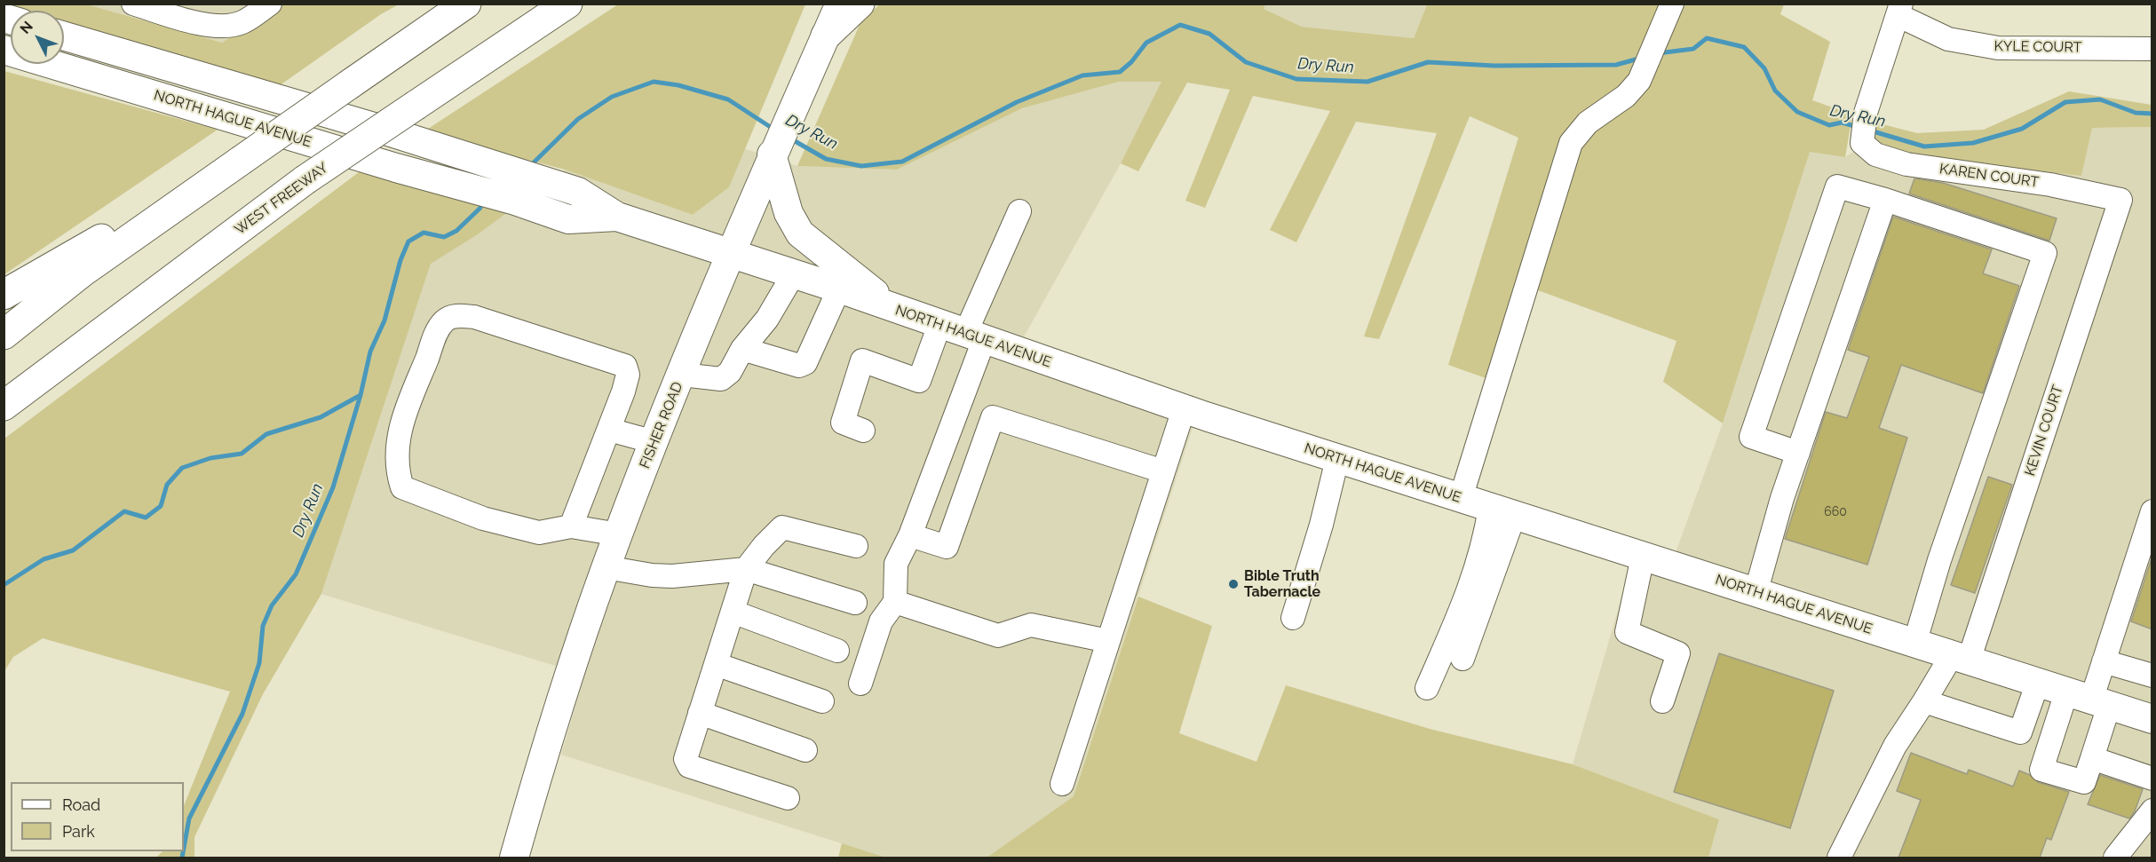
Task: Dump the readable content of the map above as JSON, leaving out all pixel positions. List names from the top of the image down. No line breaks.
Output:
{"streets":{"highway":["WEST FREEWAY"],"main road":["NORTH HAGUE AVENUE","FISHER ROAD"],"street":["KYLE COURT","KAREN COURT","KEVIN COURT"]},"crossings":[["KYLE COURT","KAREN COURT"],["NORTH HAGUE AVENUE","FISHER ROAD"],["NORTH HAGUE AVENUE","KEVIN COURT"],["KAREN COURT","KEVIN COURT"]],"water":["Dry Run"],"places":["Bible Truth Tabernacle"],"house_numbers":["660"],"legend":["Road","Park"],"north":"top left"}
